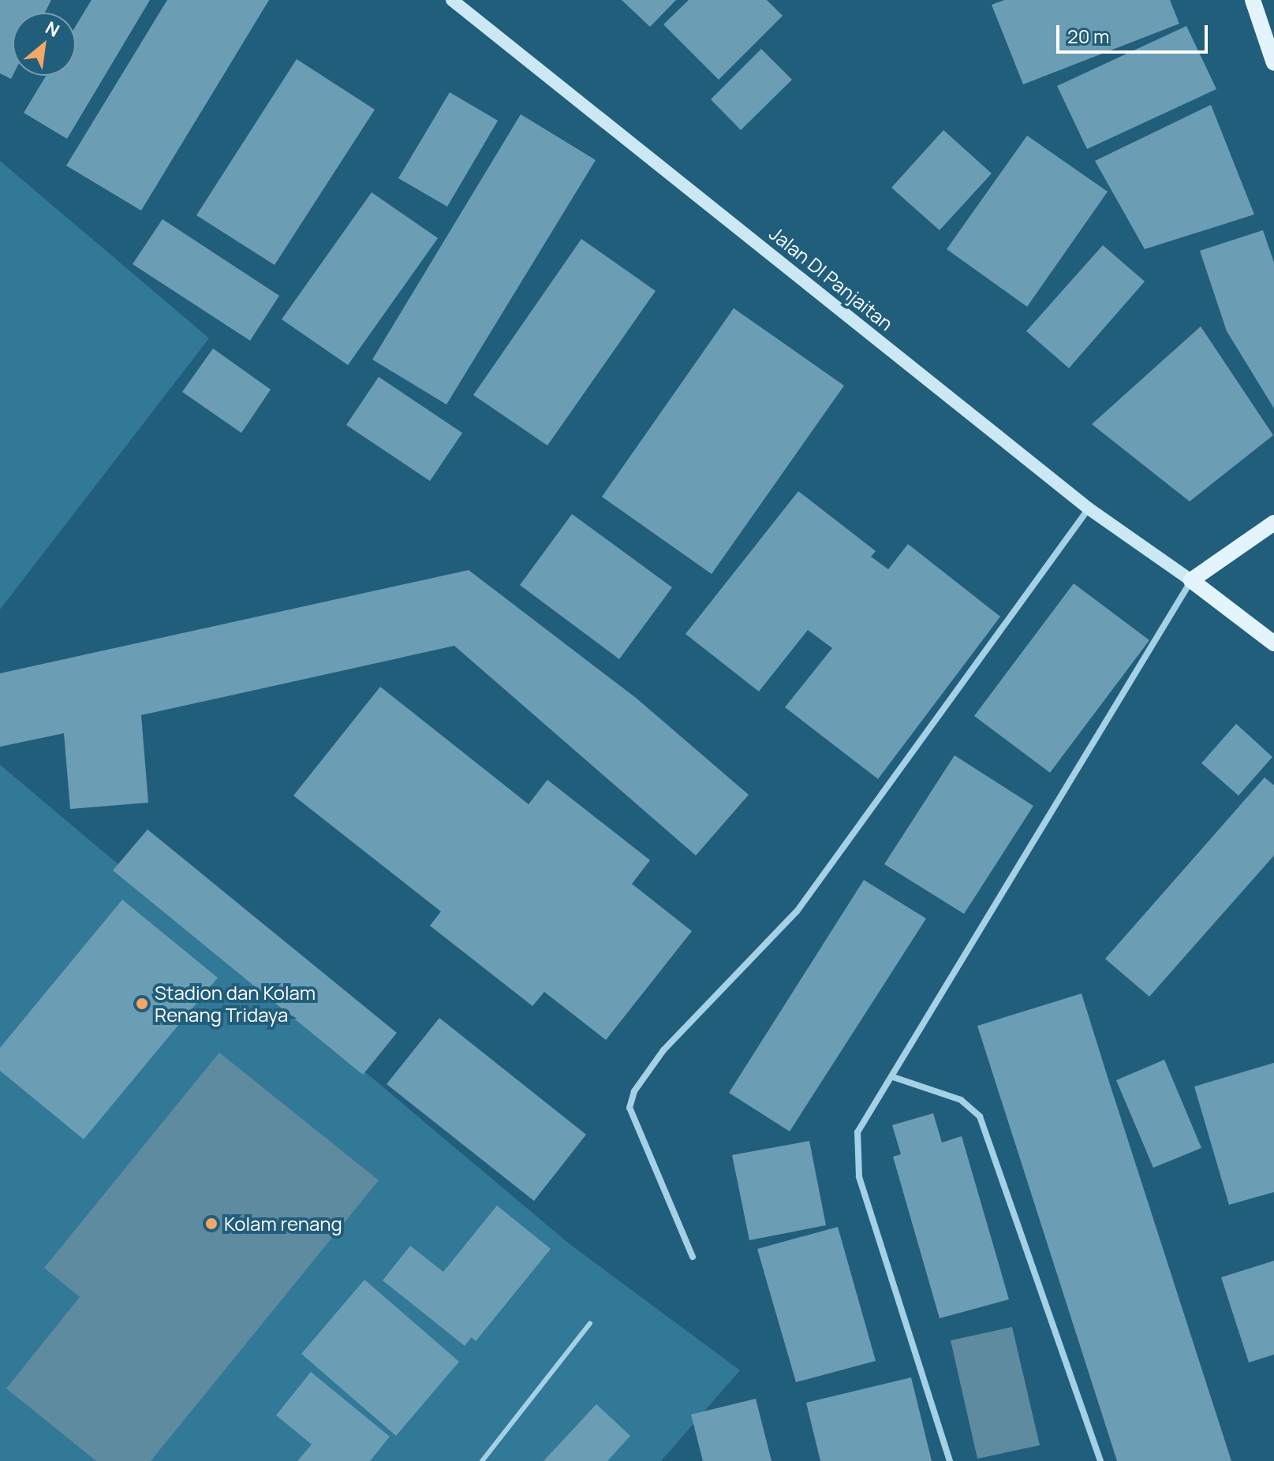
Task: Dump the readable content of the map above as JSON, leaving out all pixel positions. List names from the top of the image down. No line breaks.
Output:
{"streets":{"street":["Jalan DI Panjaitan"]},"places":["Stadion dan Kolam Renang Tridaya","Kolam renang"],"scale_bar":"20 m","north":"top right"}
